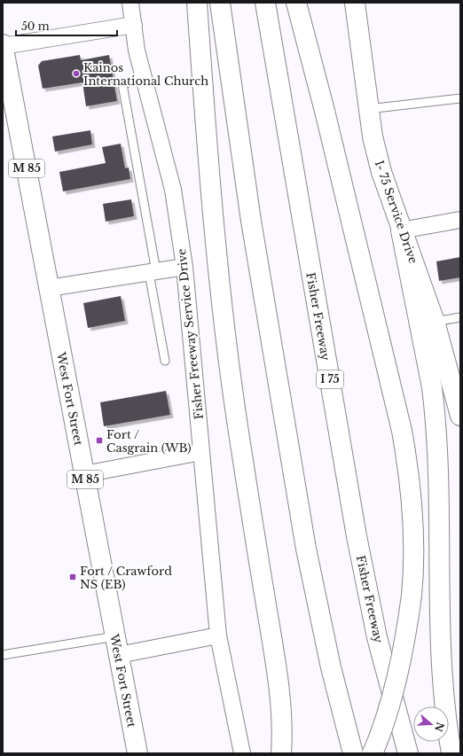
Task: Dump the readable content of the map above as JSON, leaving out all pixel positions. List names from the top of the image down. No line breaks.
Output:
{"streets":{"main road":["M 85","I- 75 Service Drive","Fisher Freeway","I 75","West Fort Street"],"street":["Fisher Freeway Service Drive"]},"places":{"other":["Kainos International Church"],"transit":["Fort / Casgrain (WB)","Fort / Crawford NS (EB)"]},"scale_bar":"50 m","north":"right"}
